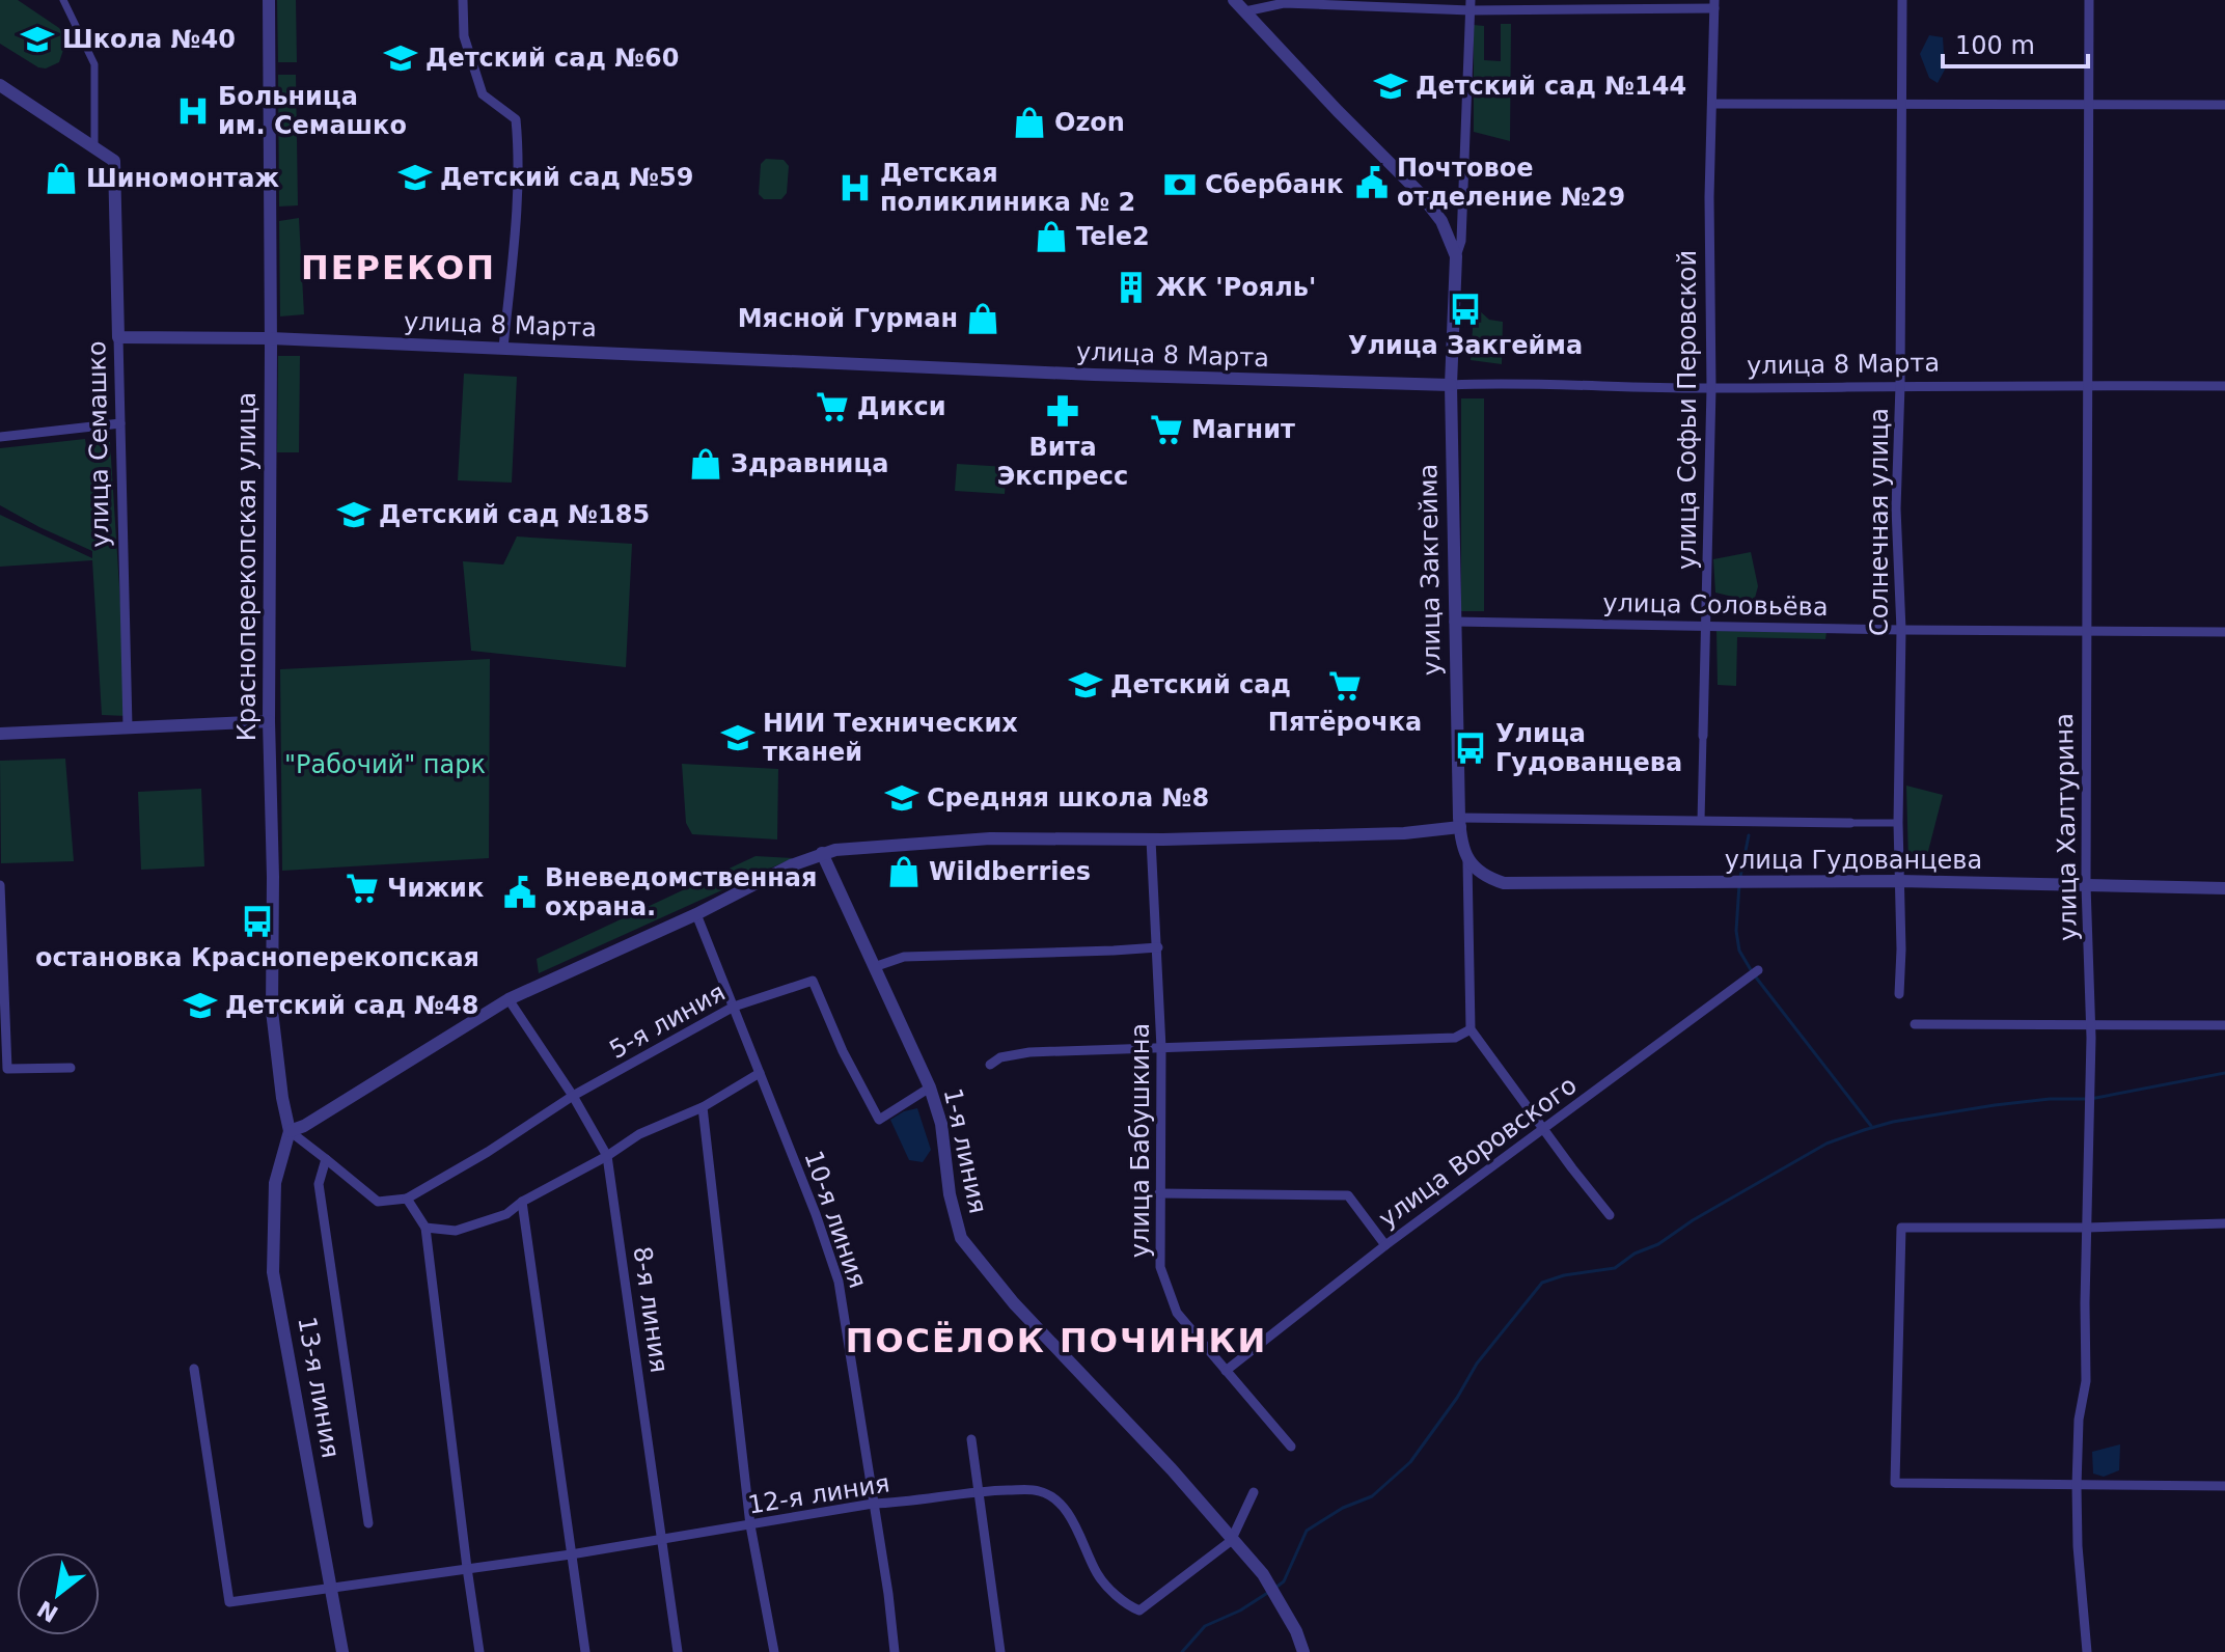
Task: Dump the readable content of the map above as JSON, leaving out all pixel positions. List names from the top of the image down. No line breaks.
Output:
{"streets":{"street":["улица 8 Марта","улица Софьи Перовской","улица Семашко","Солнечная улица","Красноперекопская улица","улица Закгейма","улица Соловьёва","улица Халтурина","улица Гудованцева","5-я линия","улица Бабушкина","1-я линия","улица Воровского","10-я линия","8-я линия","13-я линия","12-я линия"]},"crossings":[["улица 8 Марта","улица Софьи Перовской"],["улица 8 Марта","улица Семашко"],["улица 8 Марта","Солнечная улица"],["улица 8 Марта","Красноперекопская улица"],["улица 8 Марта","улица Закгейма"],["улица 8 Марта","улица Халтурина"],["улица Софьи Перовской","улица Соловьёва"],["Солнечная улица","улица Соловьёва"],["Солнечная улица","улица Гудованцева"],["Красноперекопская улица","13-я линия"],["улица Закгейма","улица Соловьёва"],["улица Закгейма","улица Гудованцева"],["улица Соловьёва","улица Халтурина"],["улица Халтурина","улица Гудованцева"],["5-я линия","1-я линия"],["5-я линия","10-я линия"],["5-я линия","8-я линия"],["улица Бабушкина","улица Воровского"],["1-я линия","12-я линия"],["10-я линия","12-я линия"],["8-я линия","12-я линия"],["13-я линия","12-я линия"]],"districts":["ПЕРЕКОП","ПОСЁЛОК ПОЧИНКИ"],"parks":["\"Рабочий\" парк"],"places":{"school or university":["Школа №40","Детский сад №60","Детский сад №144","Детский сад №59","Детский сад №185","Детский сад","НИИ Технических тканей","Средняя школа №8","Детский сад №48"],"hospital":["Больница им. Семашко","Детская поликлиника № 2"],"shop":["Ozon","Шиномонтаж","Tele2","Мясной Гурман","Здравница","Wildberries"],"public building":["Почтовое отделение №29","Вневедомственная охрана."],"bank":["Сбербанк"],"building":["ЖК 'Рояль'"],"bus stop":["Улица Закгейма","Улица Гудованцева","остановка Красноперекопская"],"supermarket":["Дикси","Магнит","Пятёрочка","Чижик"],"pharmacy":["Вита Экспресс"]},"scale_bar":"100 m","north":"bottom left"}
